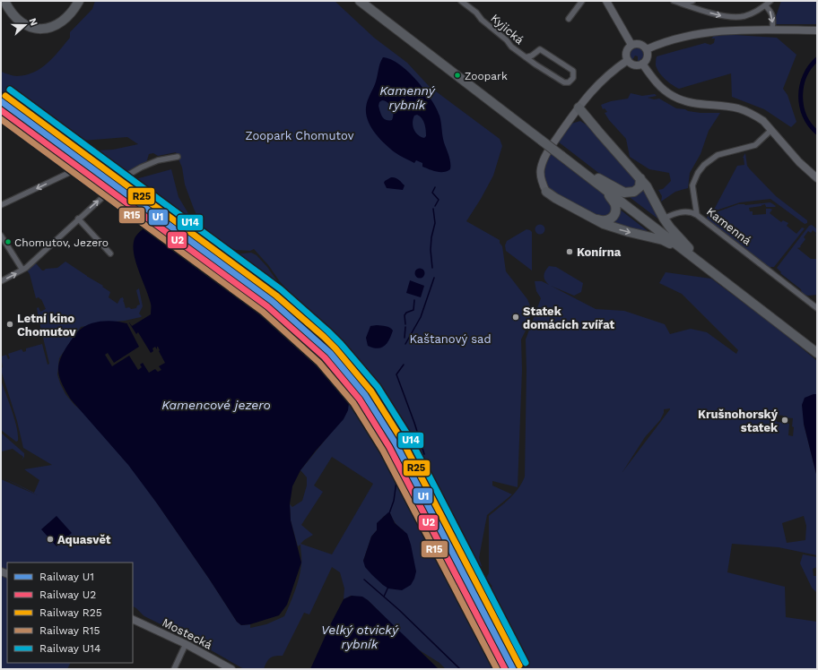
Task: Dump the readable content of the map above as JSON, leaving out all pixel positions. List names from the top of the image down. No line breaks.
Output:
{"streets":{"street":["Kyjická","Kamenná","Mostecká"]},"water":["Kamenný rybník","Kamencové jezero","Velký otvický rybník"],"parks":["Zoopark Chomutov","Kaštanový sad"],"places":["Zoopark","Chomutov, Jezero","Konírna","Statek domácích zvířat","Letní kino Chomutov","Krušnohorský statek","Aquasvět"],"lines":["rail line U14","rail line R25","rail line U1","rail line U2","rail line R15"],"legend":["Railway U1","Railway U2","Railway R25","Railway R15","Railway U14"],"north":"right"}
